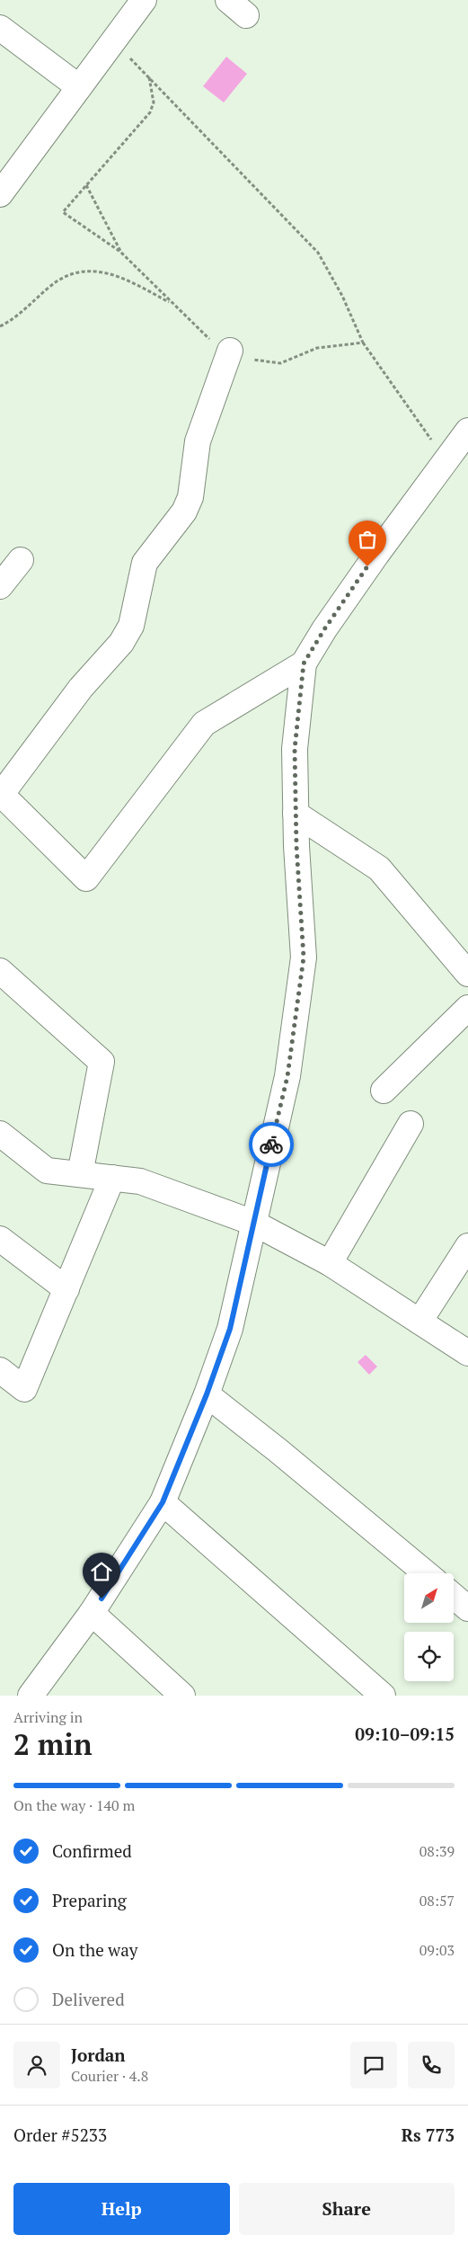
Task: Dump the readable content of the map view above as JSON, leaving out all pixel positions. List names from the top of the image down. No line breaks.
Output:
{"north":"top right","page":{"heading":["2 min","Arriving in","09:10–09:15"],"panel":["Jordan","Courier · 4.8","Order #5233","Rs 773"],"bar":"On the way · 140 m","list":[["Confirmed","08:39"],["Preparing","08:57"],["On the way","09:03"],"Delivered"],"buttons":["Help","Share"]}}
